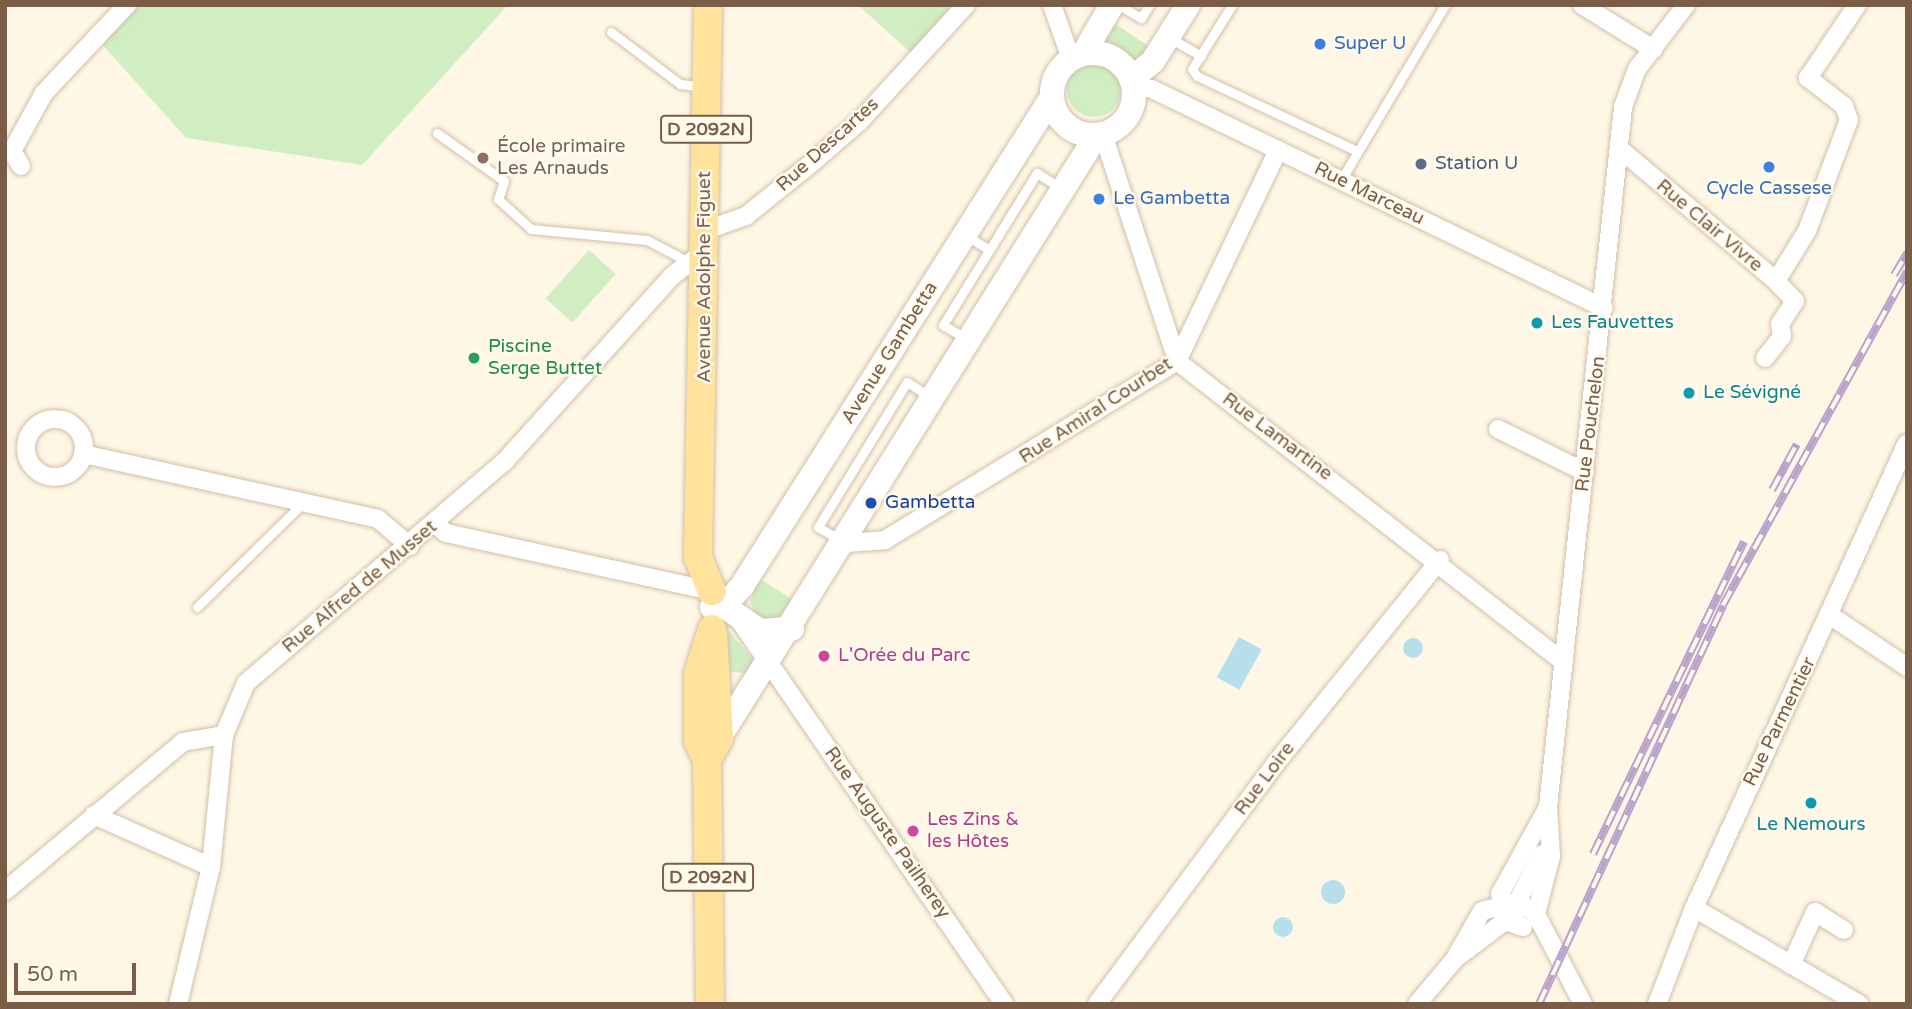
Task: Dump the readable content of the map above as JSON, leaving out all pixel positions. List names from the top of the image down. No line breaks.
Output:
{"streets":{"main road":["D 2092N","Avenue Adolphe Figuet","Avenue Gambetta"],"street":["Rue Descartes","Rue Marceau","Rue Clair Vivre","Rue Amiral Courbet","Rue Pouchelon","Rue Lamartine","Rue Alfred de Musset","Rue Parmentier","Rue Loire","Rue Auguste Pailherey"]},"crossings":[["D 2092N","Avenue Adolphe Figuet"],["D 2092N","Avenue Gambetta"],["Rue Descartes","Avenue Adolphe Figuet"],["Rue Descartes","Rue Alfred de Musset"],["Rue Marceau","Avenue Gambetta"],["Rue Marceau","Rue Amiral Courbet"],["Rue Marceau","Rue Pouchelon"],["Rue Clair Vivre","Rue Pouchelon"],["Avenue Adolphe Figuet","Avenue Gambetta"],["Avenue Adolphe Figuet","Rue Alfred de Musset"],["Rue Amiral Courbet","Rue Lamartine"],["Rue Pouchelon","Rue Lamartine"],["Rue Lamartine","Rue Loire"]],"places":["Super U","École primaire Les Arnauds","Station U","Cycle Cassese","Le Gambetta","Les Fauvettes","Piscine Serge Buttet","Le Sévigné","Gambetta","L'Orée du Parc","Le Nemours","Les Zins & les Hôtes"],"scale_bar":"50 m"}
